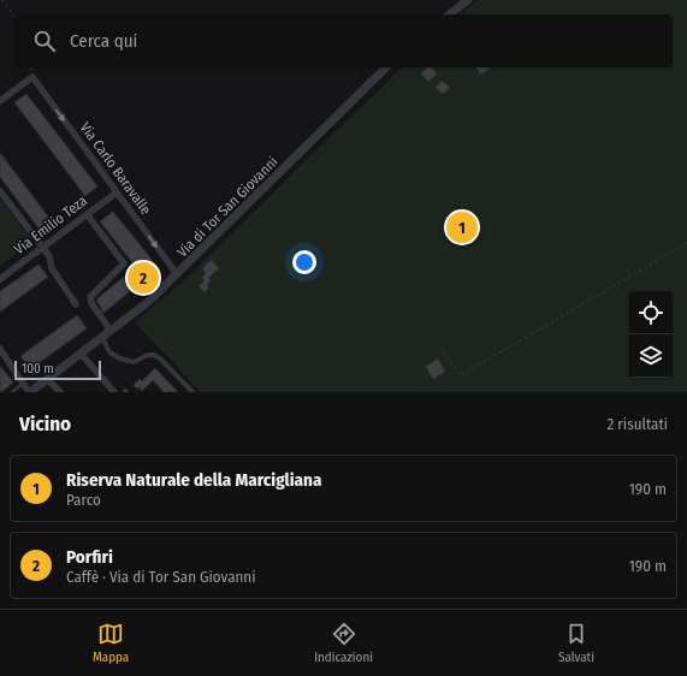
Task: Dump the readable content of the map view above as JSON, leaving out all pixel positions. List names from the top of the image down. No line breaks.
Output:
{"streets":{"street":["Via Carlo Baravalle","Via di Tor San Giovanni","Via Emilio Teza"]},"crossings":[["Via Carlo Baravalle","Via di Tor San Giovanni"],["Via Carlo Baravalle","Via Emilio Teza"]],"one_way":["Via Carlo Baravalle"],"scale_bar":"100 m","page":{"search":"Cerca qui","pins":["1","2"],"scale":"100 m","heading":["Vicino","2 risultati"],"list":[{"mark":"1","name":"Riserva Naturale della Marcigliana","note":"Parco","value":"190 m"},{"mark":"2","name":"Porfiri","note":"Caffè · Via di Tor San Giovanni","value":"190 m"}],"nav":["Mappa","Indicazioni","Salvati"]}}
